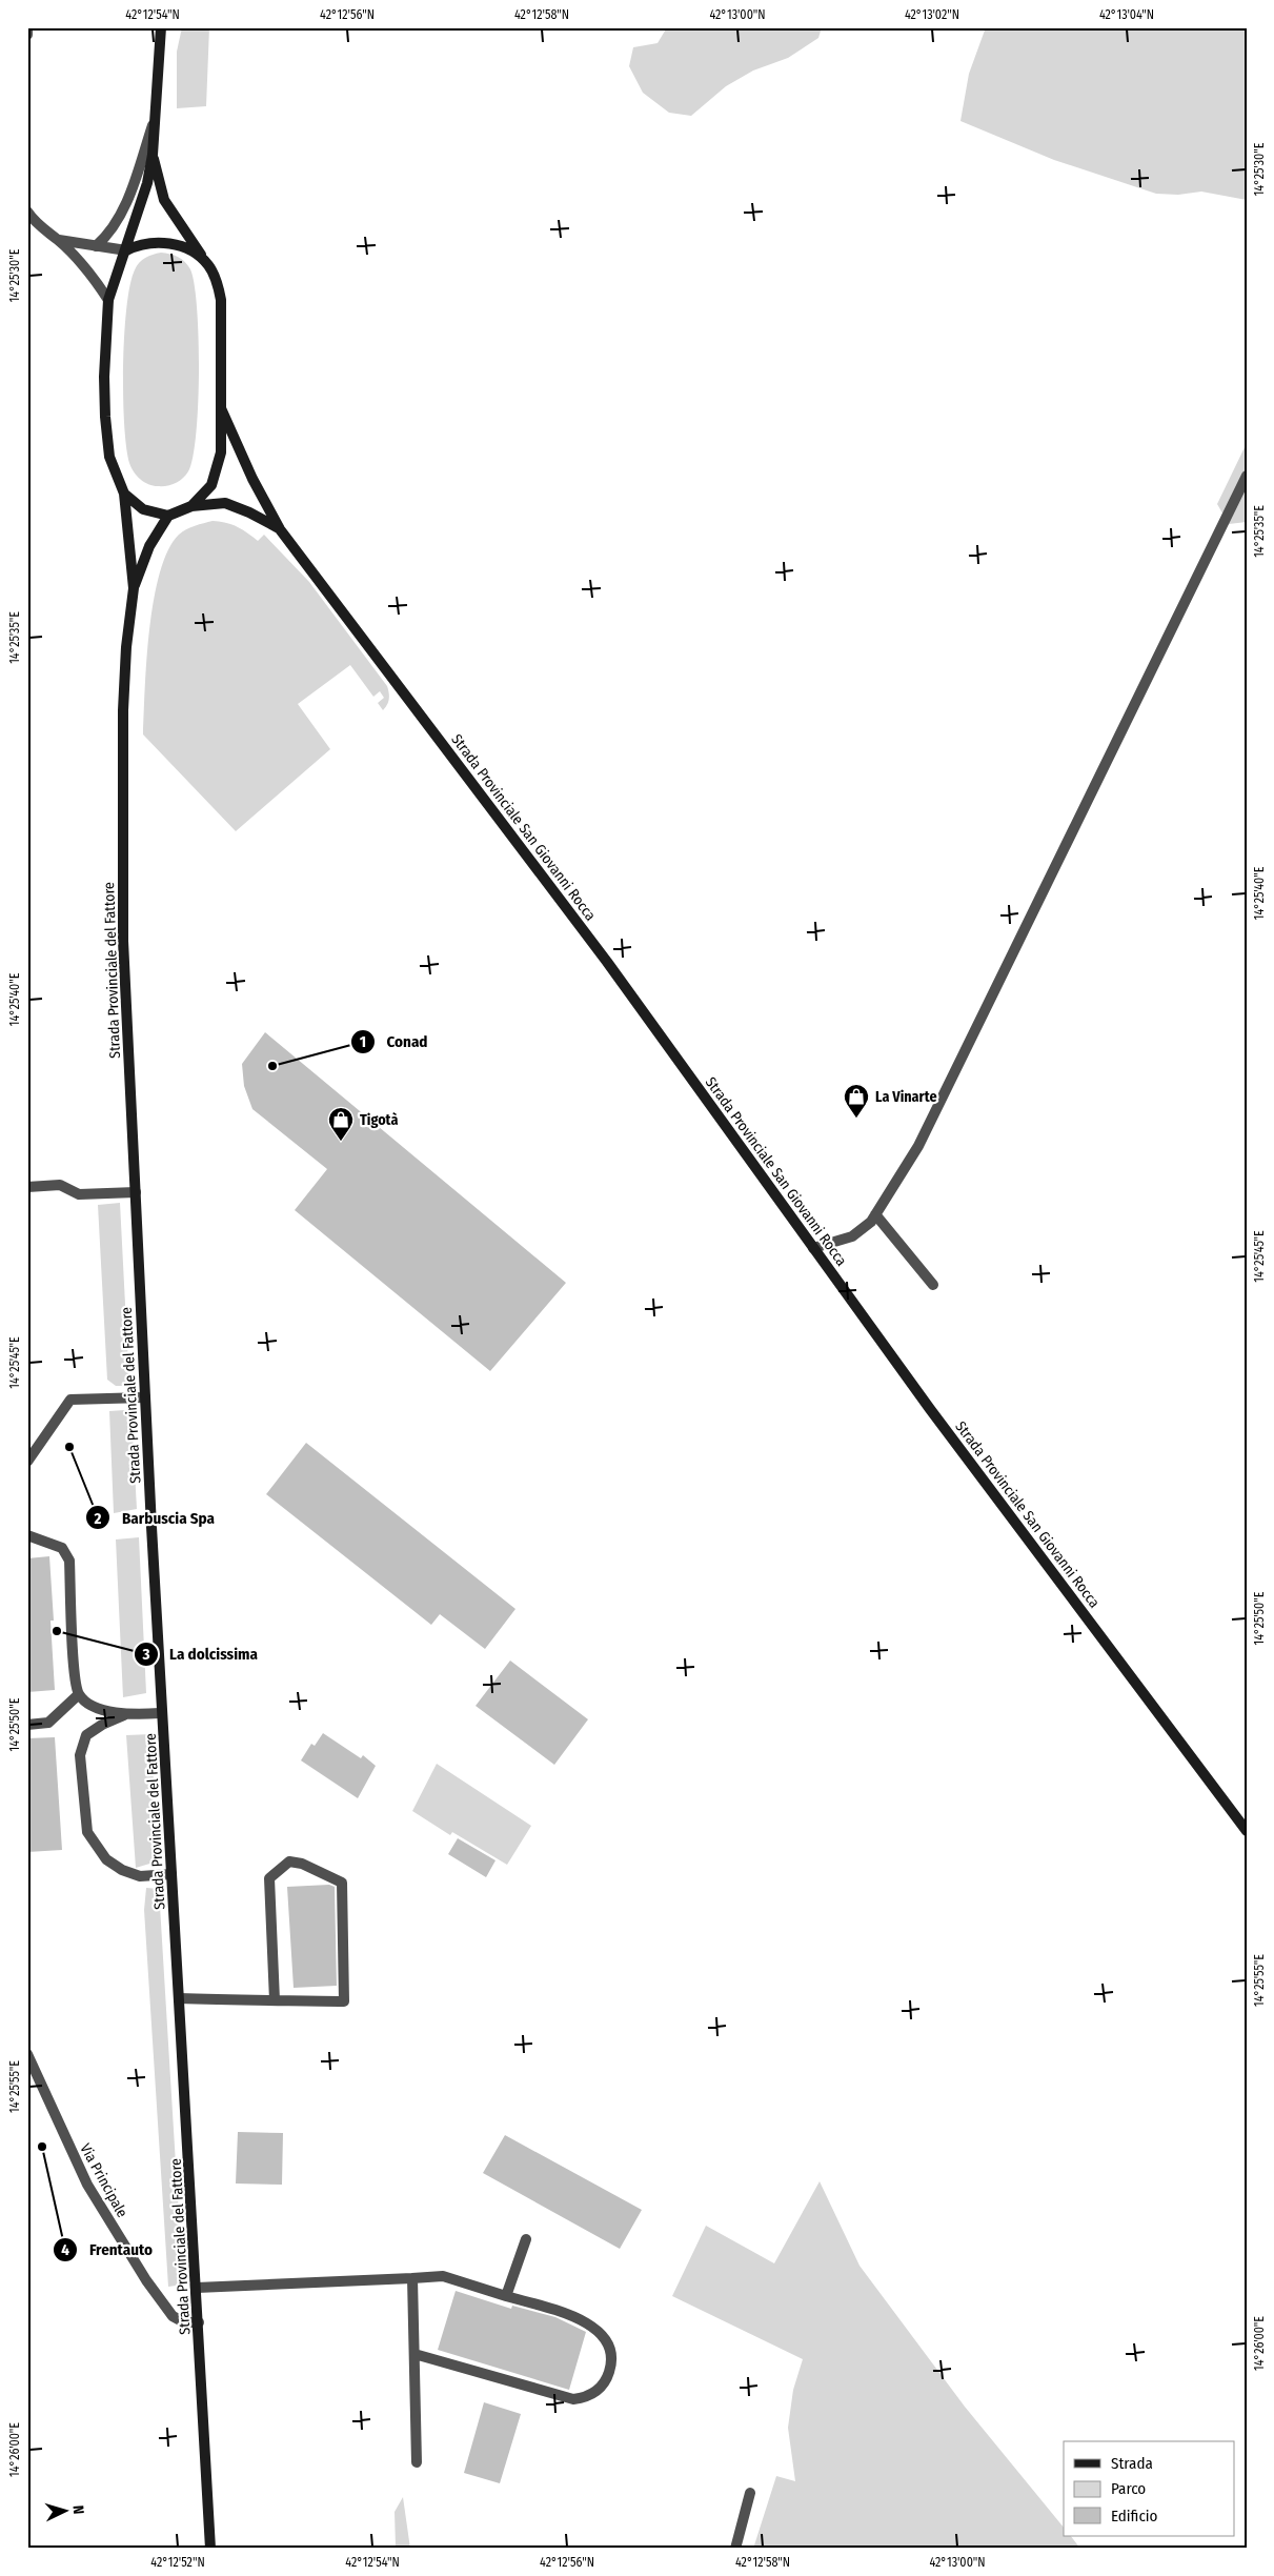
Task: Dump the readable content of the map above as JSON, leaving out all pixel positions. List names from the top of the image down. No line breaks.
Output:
{"streets":{"main road":["Strada Provinciale San Giovanni Rocca","Strada Provinciale del Fattore"],"street":["Via Principale"]},"crossings":[["Strada Provinciale del Fattore","Via Principale"]],"places":{"other":["Conad","Barbuscia Spa","La dolcissima","Frentauto"],"shop":["La Vinarte","Tigotà"]},"legend":["Strada","Parco","Edificio"],"north":"right","coordinates":["42°12'54\"N","42°12'56\"N","42°12'58\"N","42°13'00\"N","42°13'02\"N","42°13'04\"N","14°25'30\"E","14°25'35\"E","14°25'40\"E","14°25'45\"E","14°25'50\"E","14°25'55\"E","14°26'00\"E","42°12'52\"N"]}
